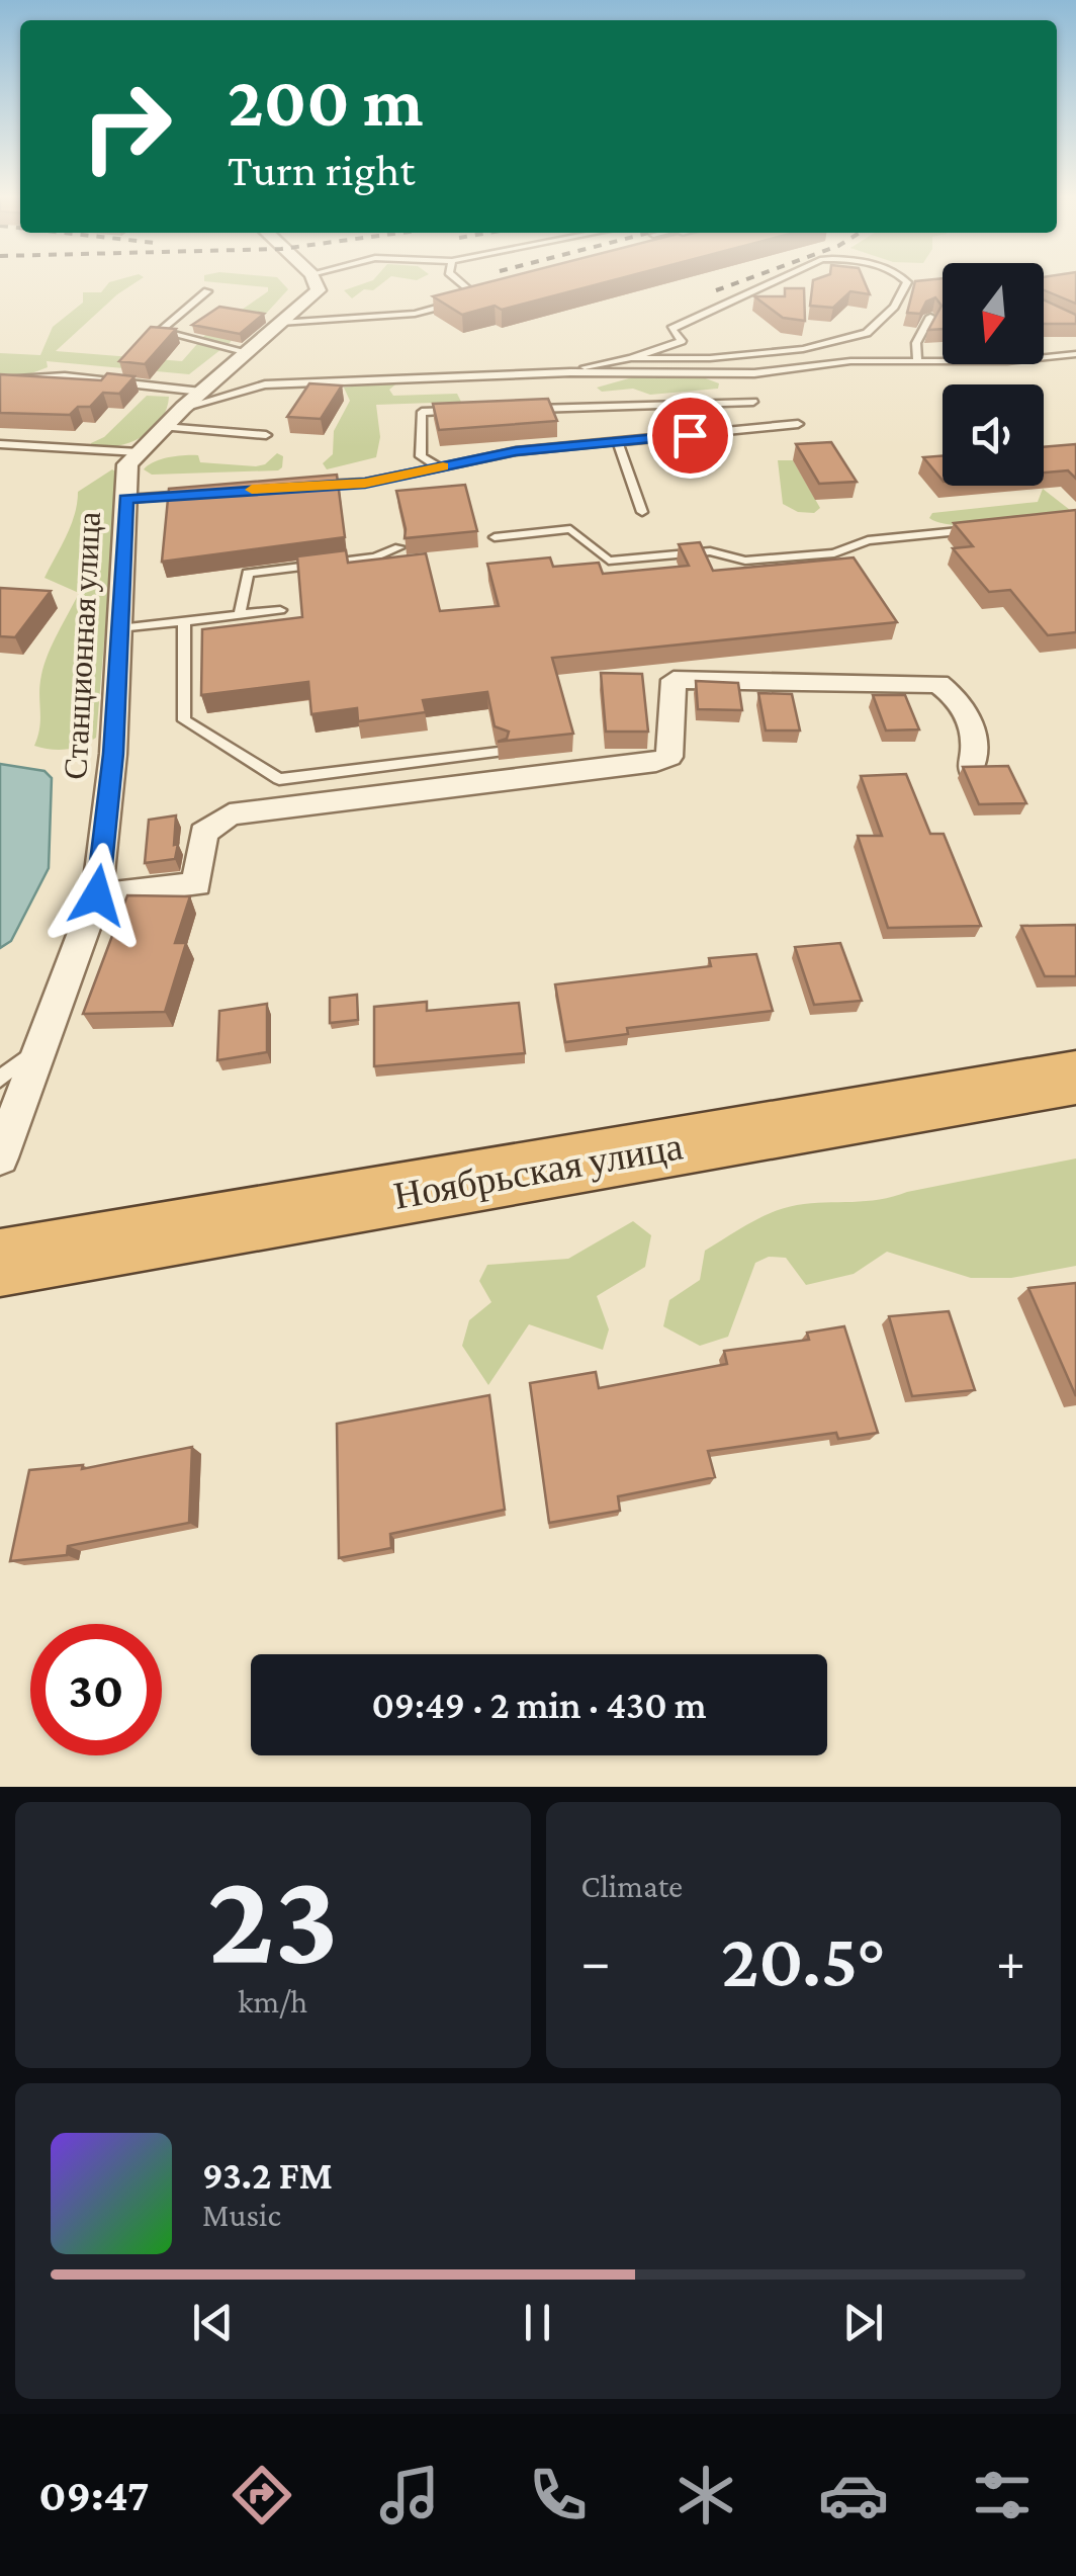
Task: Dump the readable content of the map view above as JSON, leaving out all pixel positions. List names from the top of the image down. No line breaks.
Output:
{"streets":{"highway":["Ноябрьская улица"],"street":["Станционная улица"]},"north":"bottom","page":{"turn":["200 m","Turn right"],"limit":"30","trip":"09:49 · 2 min · 430 m","tile":[["23","km/h"],"Climate"],"heat":["−","20.5°","+"],"song":["93.2 FM","Music"],"tabs":"09:47"}}
